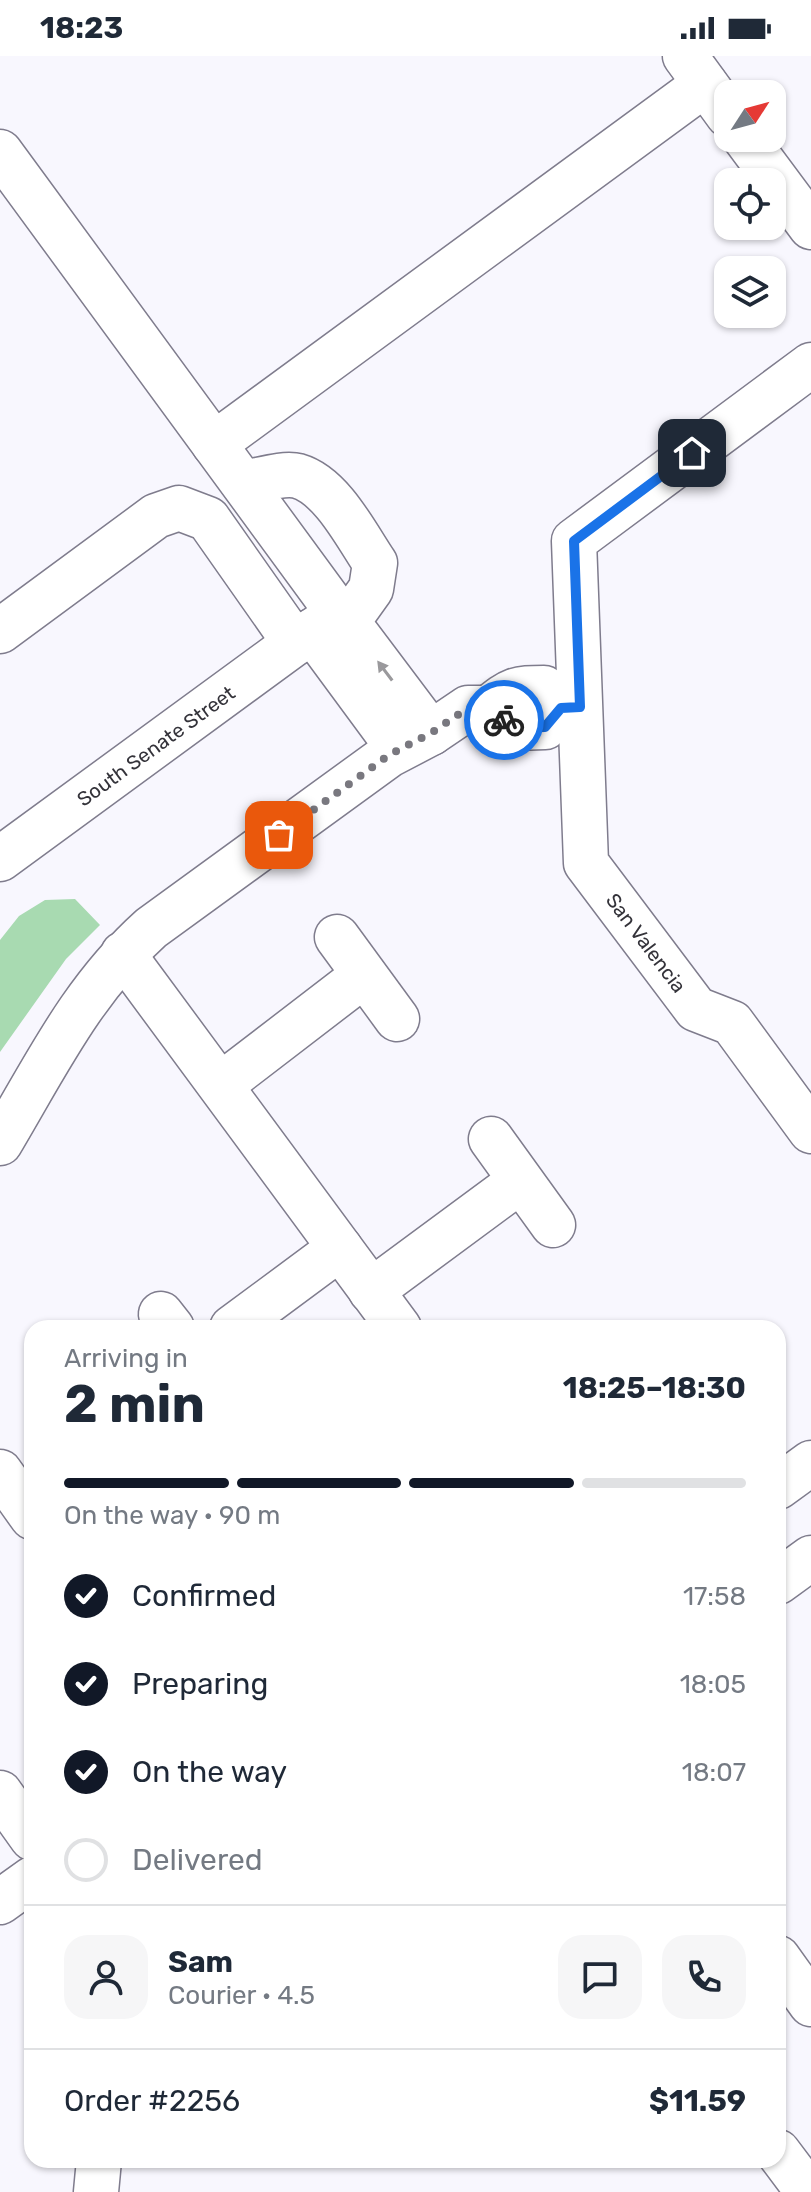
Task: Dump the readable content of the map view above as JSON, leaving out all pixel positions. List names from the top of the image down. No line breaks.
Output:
{"streets":{"street":["South Senate Street","San Valencia"]},"north":"top right","page":{"status":"18:23","heading":["2 min","Arriving in","18:25–18:30"],"panel":["Sam","Courier · 4.5","Order #2256","$11.59"],"bar":"On the way · 90 m","list":[["Confirmed","17:58"],["Preparing","18:05"],["On the way","18:07"],"Delivered"]}}
